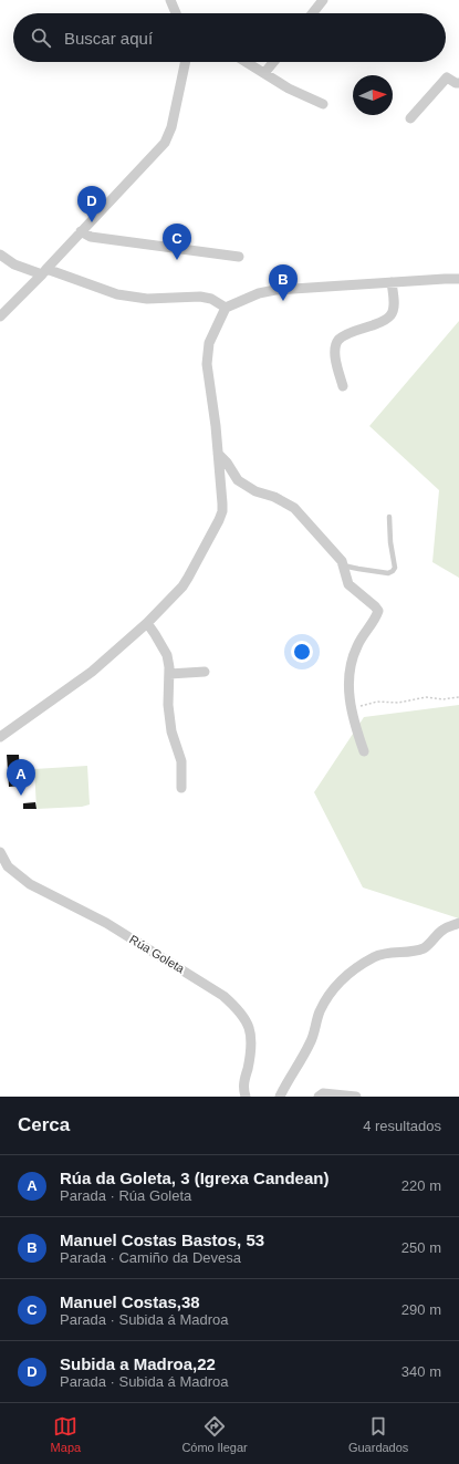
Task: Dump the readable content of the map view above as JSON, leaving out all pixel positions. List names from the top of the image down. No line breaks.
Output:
{"streets":{"street":["Rúa Goleta"]},"north":"right","page":{"search":"Buscar aquí","pins":["D","C","B","A"],"heading":["Cerca","4 resultados"],"list":[{"mark":"A","name":"Rúa da Goleta, 3 (Igrexa Candean)","note":"Parada · Rúa Goleta","value":"220 m"},{"mark":"B","name":"Manuel Costas Bastos, 53","note":"Parada · Camiño da Devesa","value":"250 m"},{"mark":"C","name":"Manuel Costas,38","note":"Parada · Subida á Madroa","value":"290 m"},{"mark":"D","name":"Subida a Madroa,22","note":"Parada · Subida á Madroa","value":"340 m"}],"nav":["Mapa","Cómo llegar","Guardados"]}}
